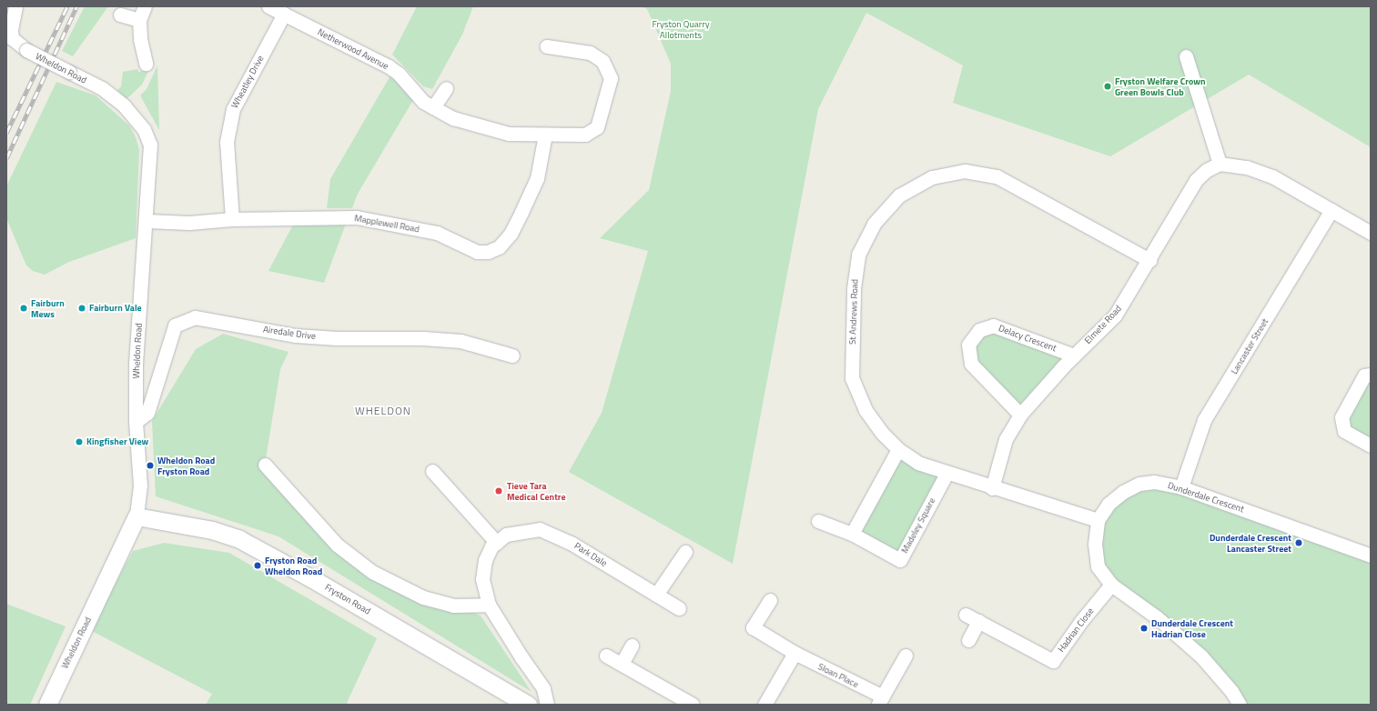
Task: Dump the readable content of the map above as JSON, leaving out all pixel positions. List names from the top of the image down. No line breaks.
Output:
{"streets":{"street":["Netherwood Avenue","Wheldon Road","Wheatley Drive","Mapplewell Road","St Andrews Road","Elmete Road","Airedale Drive","Delacy Crescent","Lancaster Street","Dunderdale Crescent","Madeley Square","Park Dale","Fryston Road","Hadrian Close","Sloan Place"]},"crossings":[["Netherwood Avenue","Wheatley Drive"],["Netherwood Avenue","Mapplewell Road"],["Wheldon Road","Mapplewell Road"],["Wheldon Road","Airedale Drive"],["Wheldon Road","Fryston Road"],["Wheatley Drive","Mapplewell Road"],["St Andrews Road","Elmete Road"],["St Andrews Road","Dunderdale Crescent"],["St Andrews Road","Madeley Square"],["Elmete Road","Delacy Crescent"],["Lancaster Street","Dunderdale Crescent"],["Dunderdale Crescent","Hadrian Close"]],"districts":["WHELDON"],"parks":["Fryston Quarry Allotments"],"places":["Fryston Welfare Crown Green Bowls Club","Fairburn Mews","Fairburn Vale","Kingfisher View","Wheldon Road Fryston Road","Tieve Tara Medical Centre","Dunderdale Crescent Lancaster Street","Fryston Road Wheldon Road","Dunderdale Crescent Hadrian Close"]}
